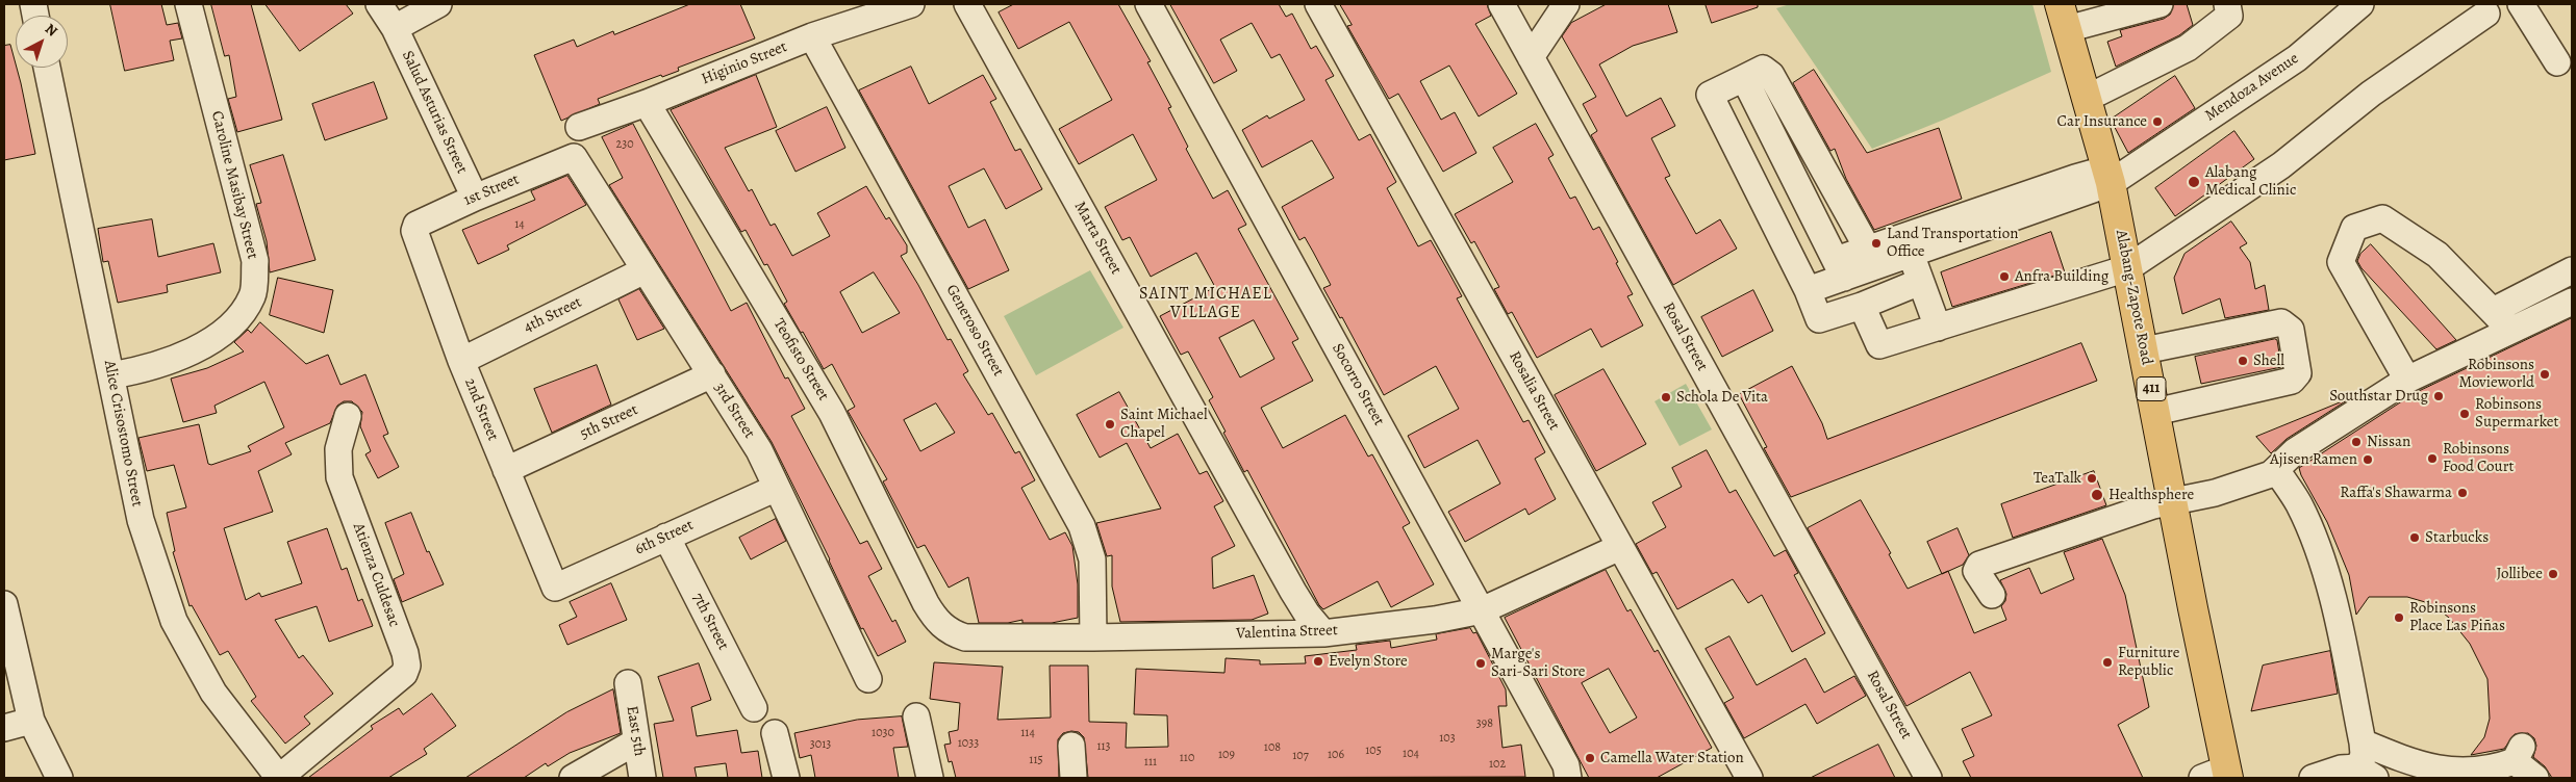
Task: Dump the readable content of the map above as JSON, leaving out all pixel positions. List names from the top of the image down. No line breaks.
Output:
{"streets":{"highway":["Alabang-Zapote Road","411"],"street":["Higinio Street","Mendoza Avenue","Salud Asturias Street","Caroline Masibay Street","1st Street","Marta Street","4th Street","Generoso Street","Rosal Street","Teofisto Street","Socorro Street","Rosalia Street","2nd Street","3rd Street","5th Street","Alice Crisostomo Street","6th Street","Atienza Culdesac","7th Street","Valentina Street","East 5th"]},"crossings":[["Higinio Street","Generoso Street"],["Higinio Street","Teofisto Street"],["Mendoza Avenue","Alabang-Zapote Road"],["Salud Asturias Street","1st Street"],["Caroline Masibay Street","Alice Crisostomo Street"],["1st Street","2nd Street"],["1st Street","3rd Street"],["Marta Street","Valentina Street"],["4th Street","2nd Street"],["4th Street","3rd Street"],["Generoso Street","Valentina Street"],["Teofisto Street","Valentina Street"],["Socorro Street","Valentina Street"],["Rosalia Street","Valentina Street"],["2nd Street","5th Street"],["2nd Street","6th Street"],["3rd Street","5th Street"],["3rd Street","6th Street"],["Alice Crisostomo Street","Atienza Culdesac"],["6th Street","7th Street"]],"districts":["SAINT MICHAEL VILLAGE"],"places":["Car Insurance","Alabang Medical Clinic","Land Transportation Office","Anfra Building","Shell","Robinsons Movieworld","Southstar Drug","Schola De Vita","Robinsons Supermarket","Saint Michael Chapel","Nissan","Robinsons Food Court","Ajisen Ramen","TeaTalk","Raffa's Shawarma","Healthsphere","Starbucks","Jollibee","Robinsons Place Las Piñas","Evelyn Store","Furniture Republic","Marge's Sari-Sari Store","Camella Water Station"],"house_numbers":["230","14","398","1030","114","103","1033","3013","113","108","105","104","109","106","107","110","115","111","102"],"north":"top right"}
